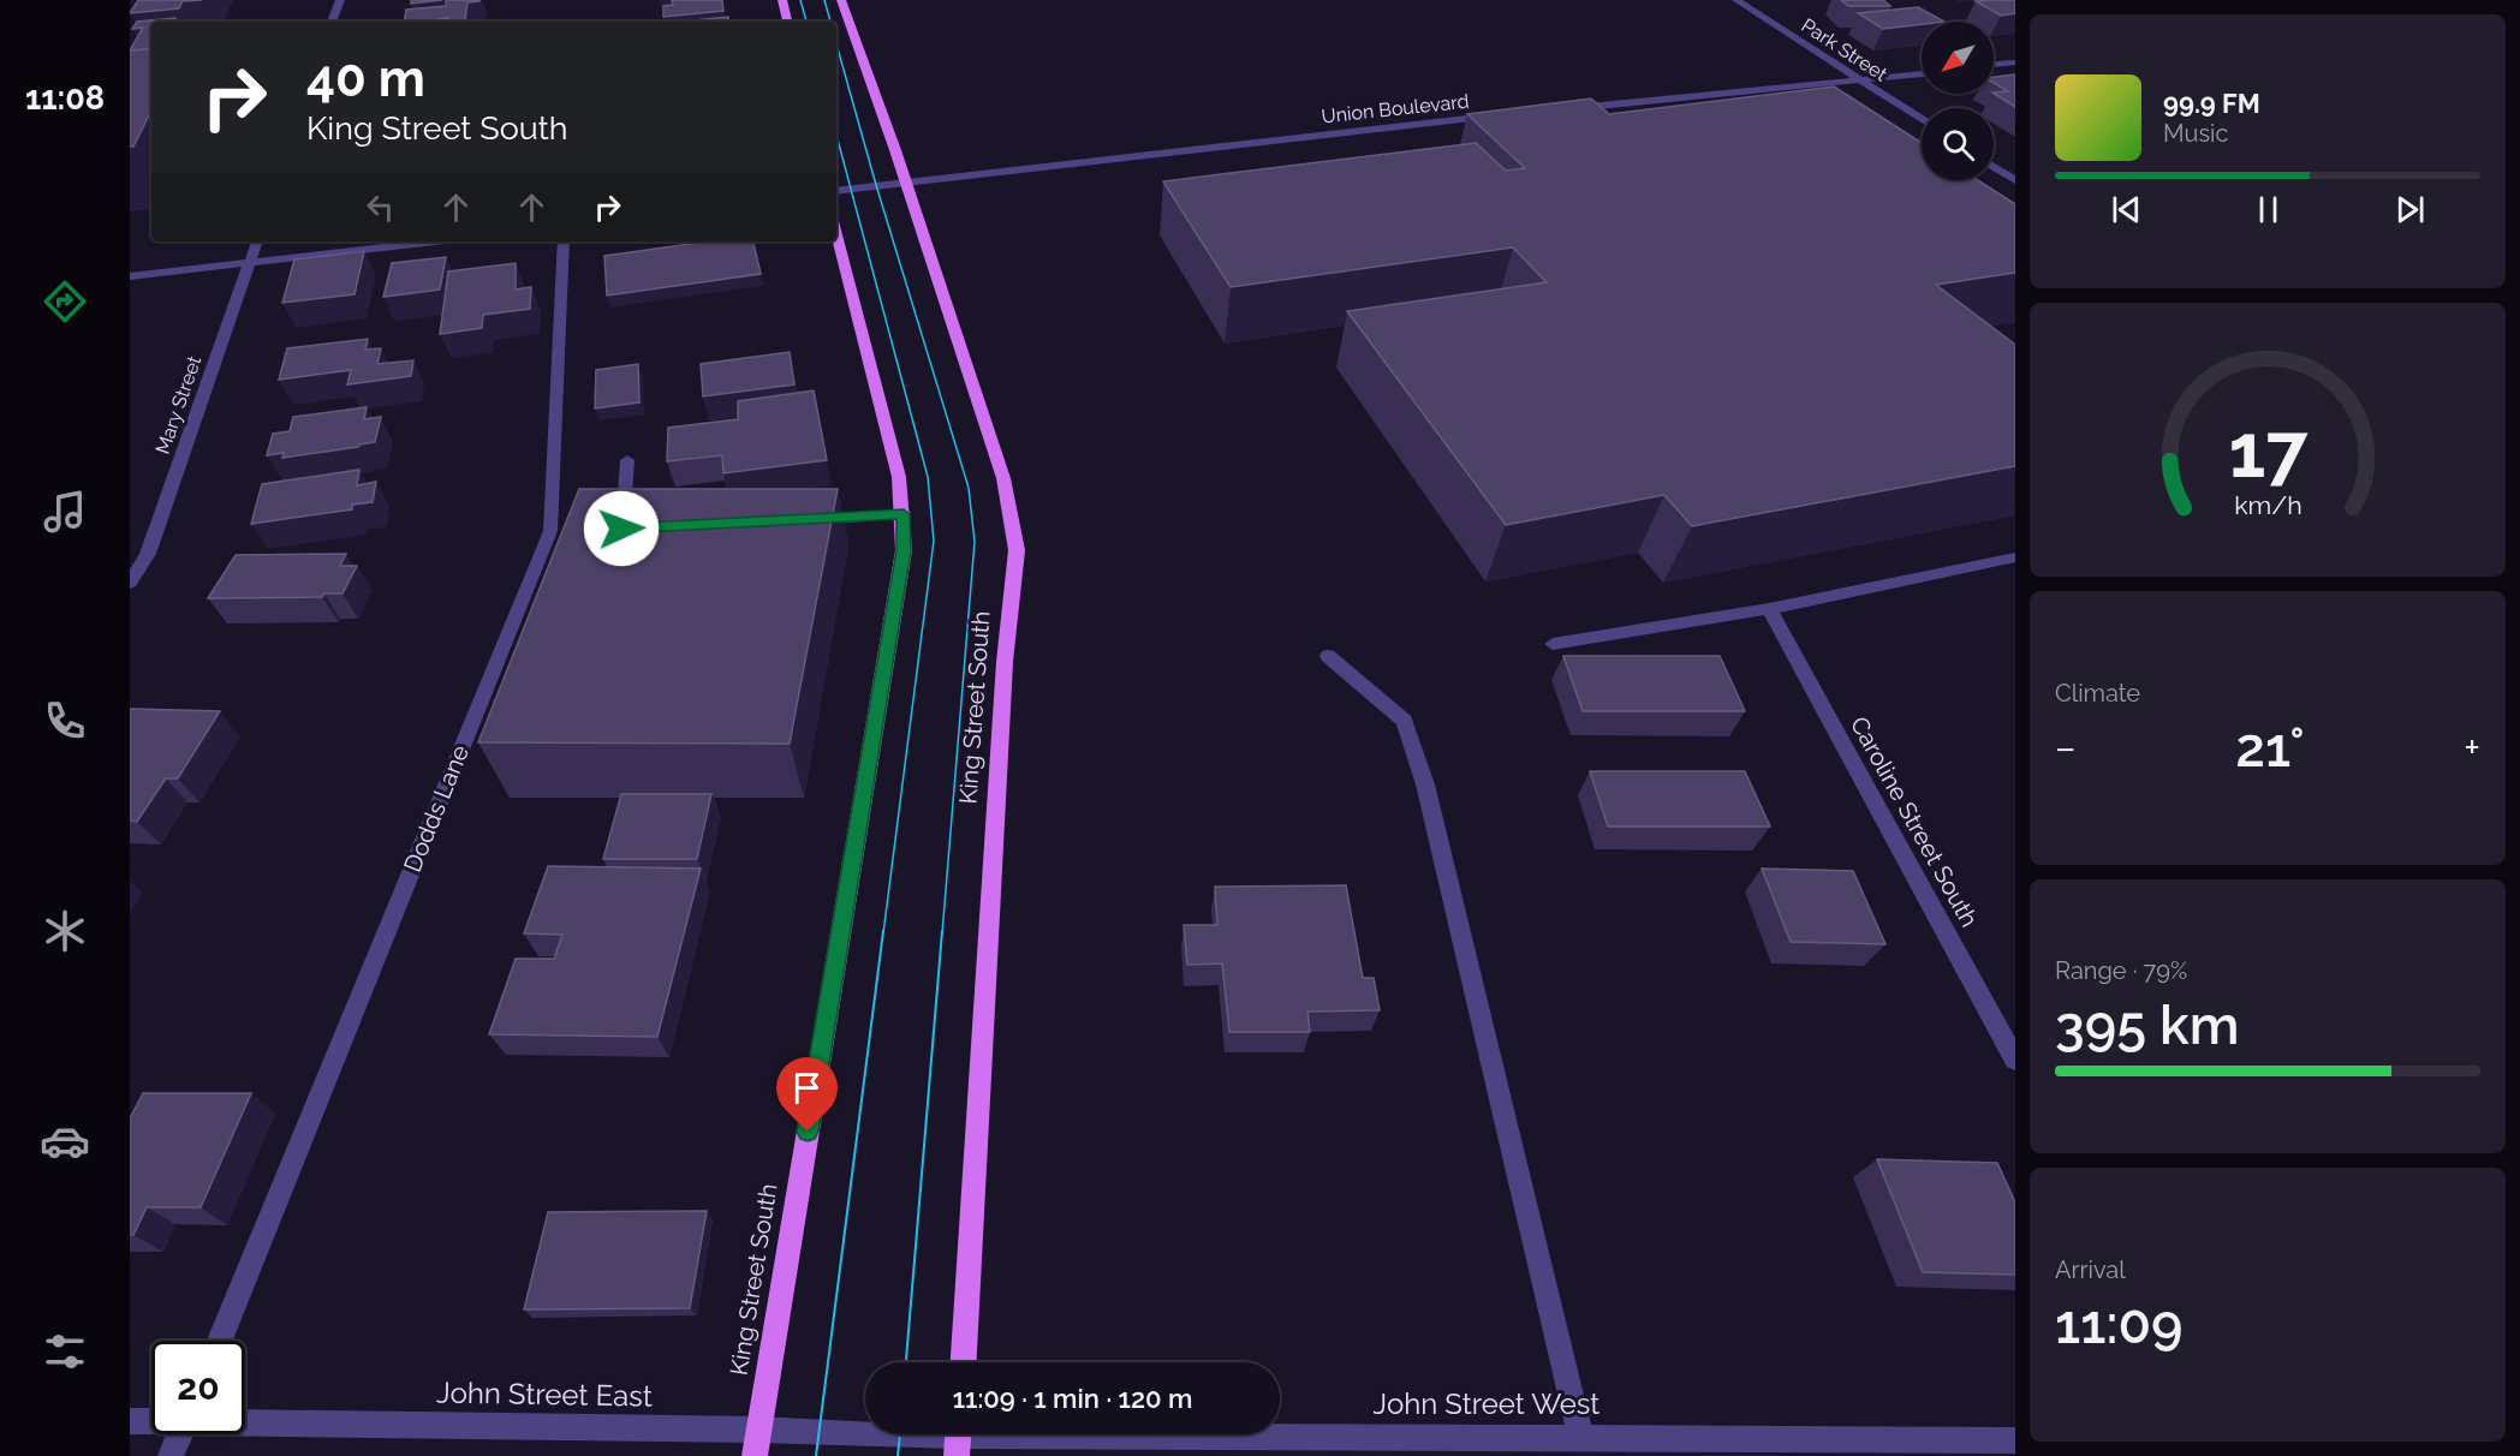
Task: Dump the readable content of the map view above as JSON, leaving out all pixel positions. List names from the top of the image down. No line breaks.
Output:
{"streets":{"main road":["King Street South"],"street":["Park Street","Union Boulevard","Mary Street","Dodds Lane","Caroline Street South","John Street East","John Street West"]},"crossings":[["Union Boulevard","King Street South"],["King Street South","John Street East"],["John Street East","John Street West"]],"north":"bottom left","page":{"tabs":"11:08","turn":["40 m","King Street South"],"song":["99.9 FM","Music"],"tile":["Climate",["Range · 79%","395 km"],["Arrival","11:09"]],"heat":["−","21°","+"],"limit":"20","trip":"11:09 · 1 min · 120 m","gauge":["17","km/h"]}}
